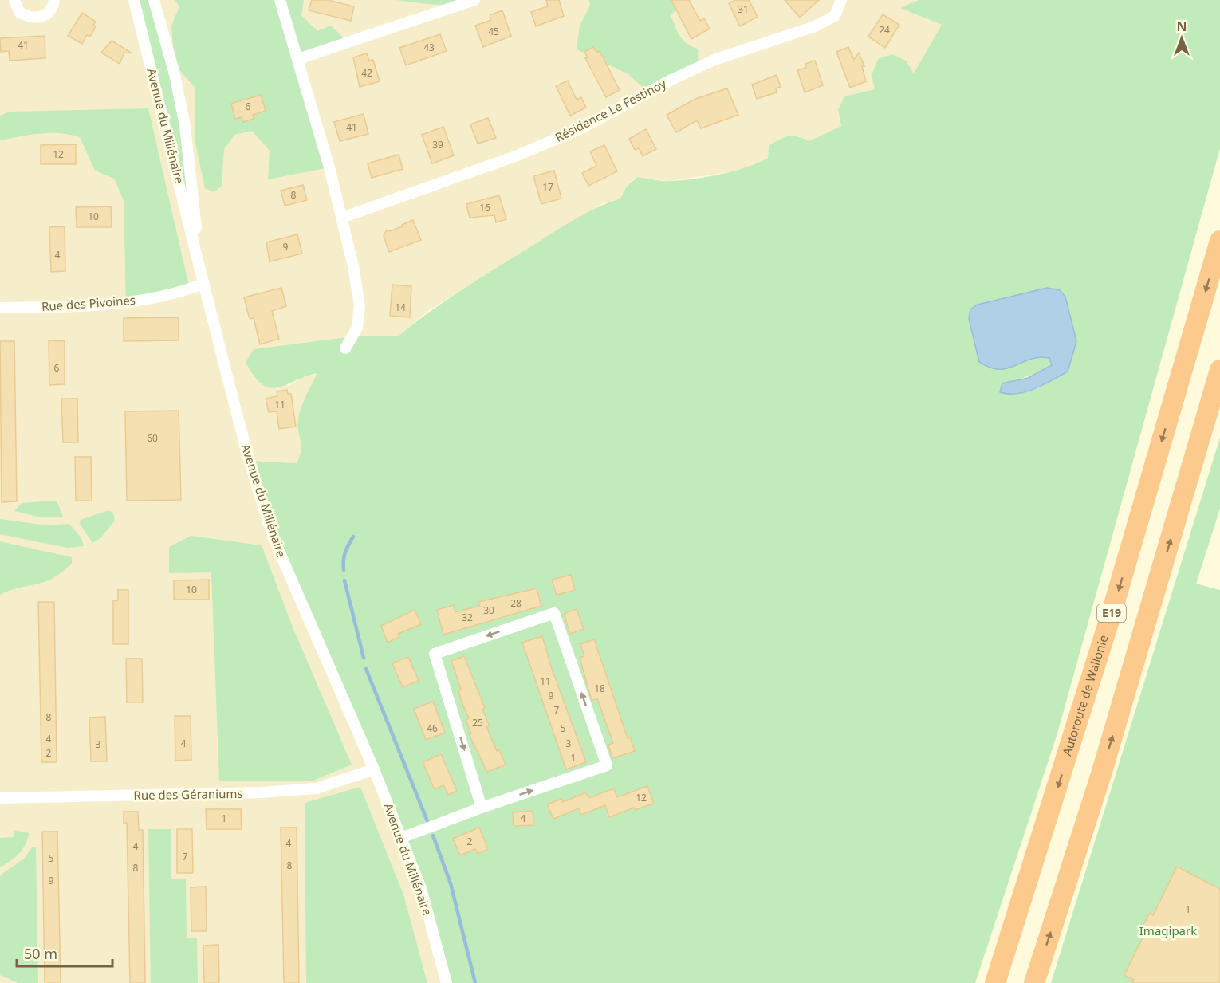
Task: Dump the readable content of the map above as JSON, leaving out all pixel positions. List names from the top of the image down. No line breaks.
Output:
{"streets":{"highway":["E19","Autoroute de Wallonie"],"street":["Résidence Le Festinoy","Avenue du Millénaire","Rue des Pivoines","Rue des Géraniums"]},"crossings":[["Avenue du Millénaire","Rue des Pivoines"],["Avenue du Millénaire","Rue des Géraniums"]],"parks":["Imagipark"],"house_numbers":["31","24","45","41","43","42","6","41","39","12","17","8","16","10","9","4","14","6","11","60","10","28","30","32","11","18","9","7","8","25","46","5","4","4","3","3","2","1","12","1","4","2","4","4","7","5","8","8","9","1"],"scale_bar":"50 m","north":"top"}
